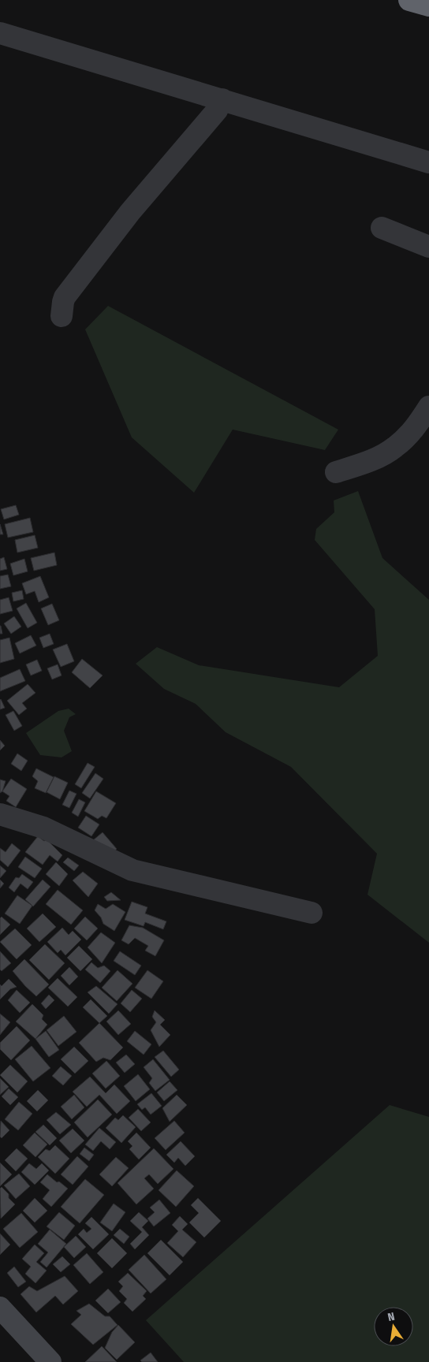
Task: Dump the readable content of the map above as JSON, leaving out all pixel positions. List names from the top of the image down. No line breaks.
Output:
{"north":"top"}
